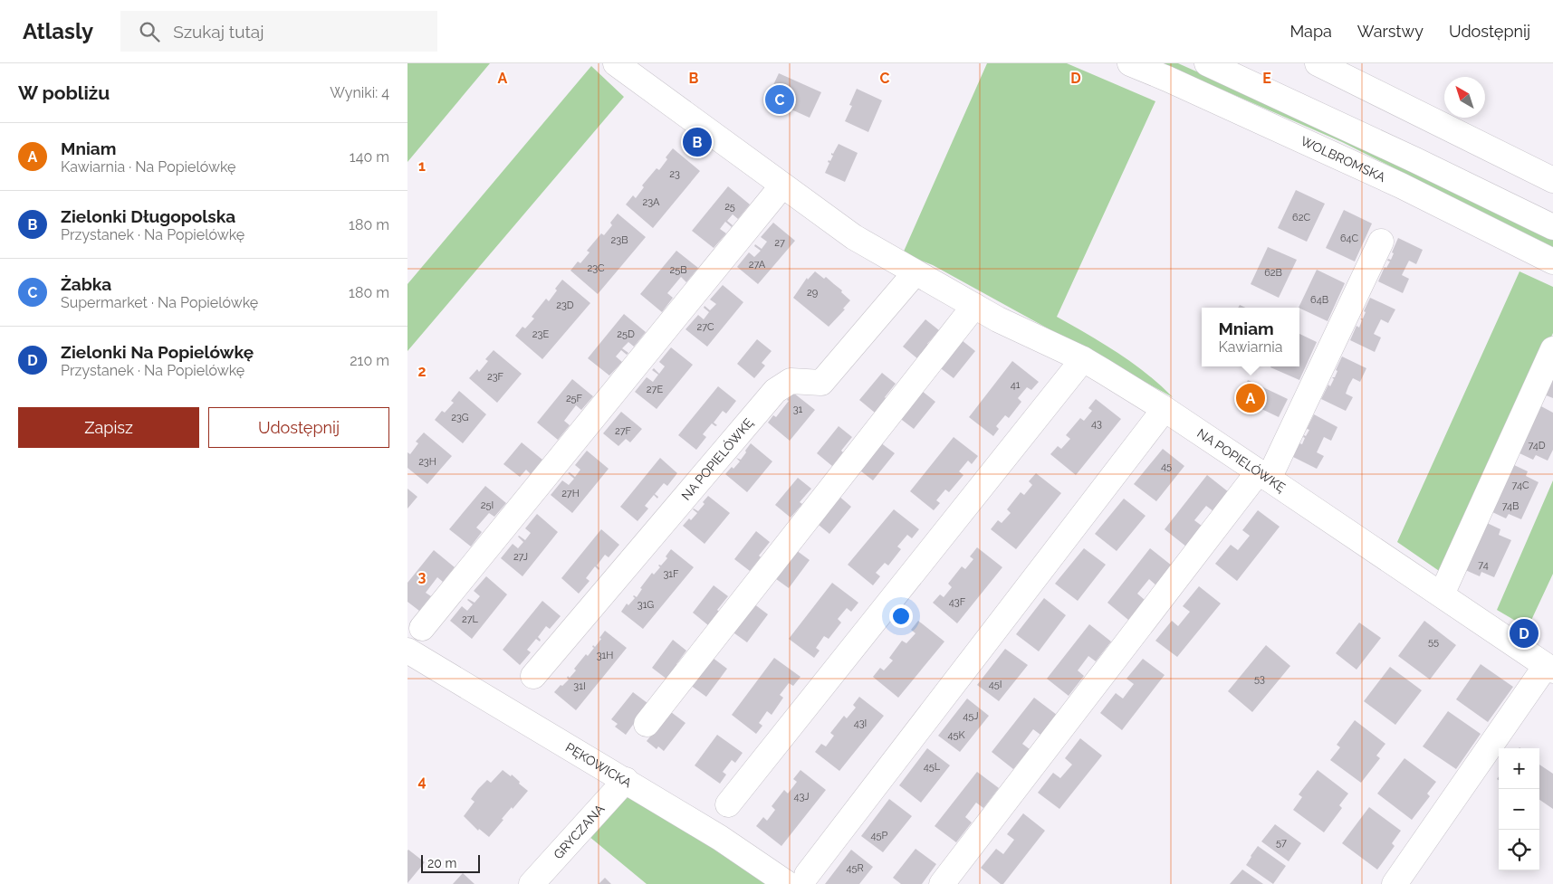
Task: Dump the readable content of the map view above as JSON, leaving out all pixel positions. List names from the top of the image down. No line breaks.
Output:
{"streets":{"street":["WOLBROMSKA","NA POPIELÓWKĘ","PĘKOWICKA","GRYCZANA"]},"crossings":[["PĘKOWICKA","GRYCZANA"]],"house_numbers":["23","23A","25","62C","64C","23B","27","27A","23C","25B","62B","29","64B","23D","27C","23E","25D","23F","41","27E","25F","31","23G","43","27F","74D","23H","45","74C","27H","25I","74B","27J","74","31F","43F","31G","27L","55","31H","53","45I","31I","45J","43I","45K","45L","43J","45P","57","45R"],"scale_bar":"20 m","north":"top left","page":{"header":"Atlasly","search":"Szukaj tutaj","nav":["Mapa","Warstwy","Udostępnij"],"heading":["W pobliżu","Wyniki: 4"],"pins":["C","B","A","D"],"list":[{"mark":"A","name":"Mniam","note":"Kawiarnia · Na Popielówkę","value":"140 m"},{"mark":"B","name":"Zielonki Długopolska","note":"Przystanek · Na Popielówkę","value":"180 m"},{"mark":"C","name":"Żabka","note":"Supermarket · Na Popielówkę","value":"180 m"},{"mark":"D","name":"Zielonki Na Popielówkę","note":"Przystanek · Na Popielówkę","value":"210 m"}],"popup":["Mniam","Kawiarnia"],"buttons":["Zapisz","Udostępnij"],"map_buttons":["+","−"],"scale":"20 m"},"grid":{"columns":["A","B","C","D","E"],"rows":["1","2","3","4"]}}
